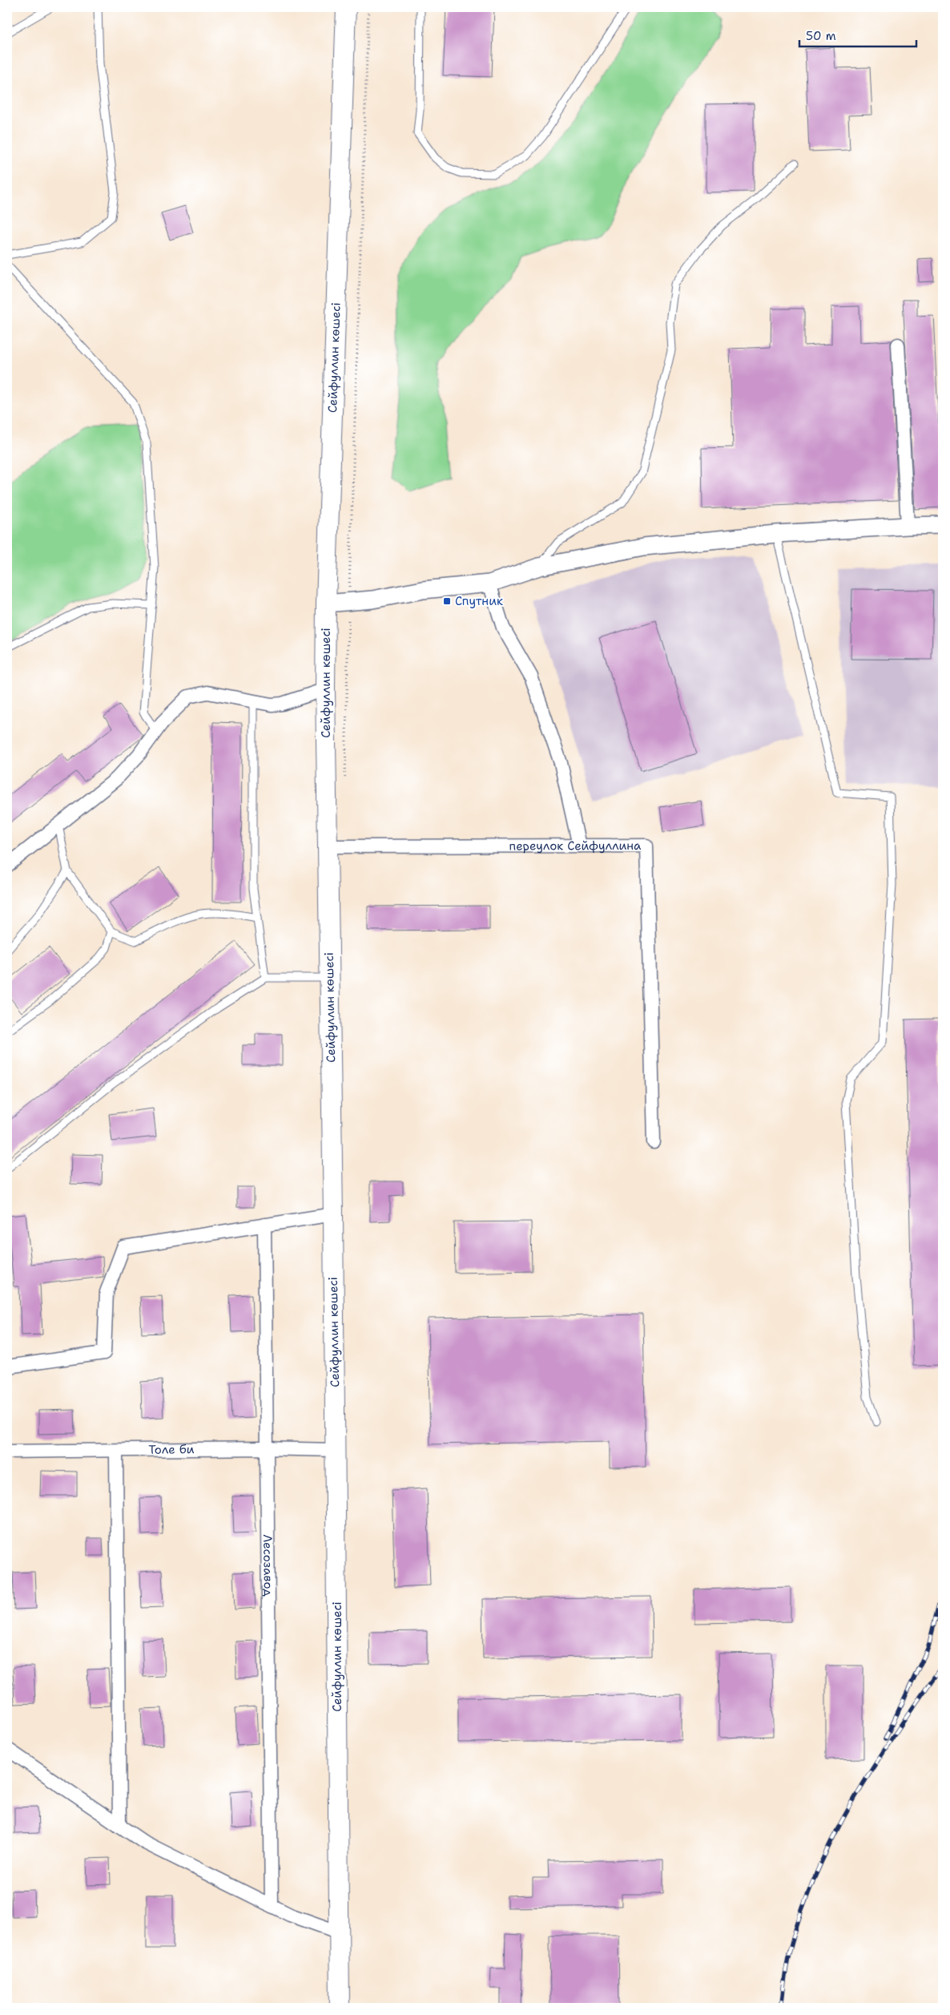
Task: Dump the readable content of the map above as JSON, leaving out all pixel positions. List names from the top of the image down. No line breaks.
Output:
{"streets":{"main road":["Сейфуллин көшесі"],"street":["переулок Сейфуллина","Толе би","Лесозавод"]},"crossings":[["Сейфуллин көшесі","переулок Сейфуллина"],["Сейфуллин көшесі","Толе би"],["Толе би","Лесозавод"]],"places":{"transit":["Спутник"]},"scale_bar":"50 m"}
